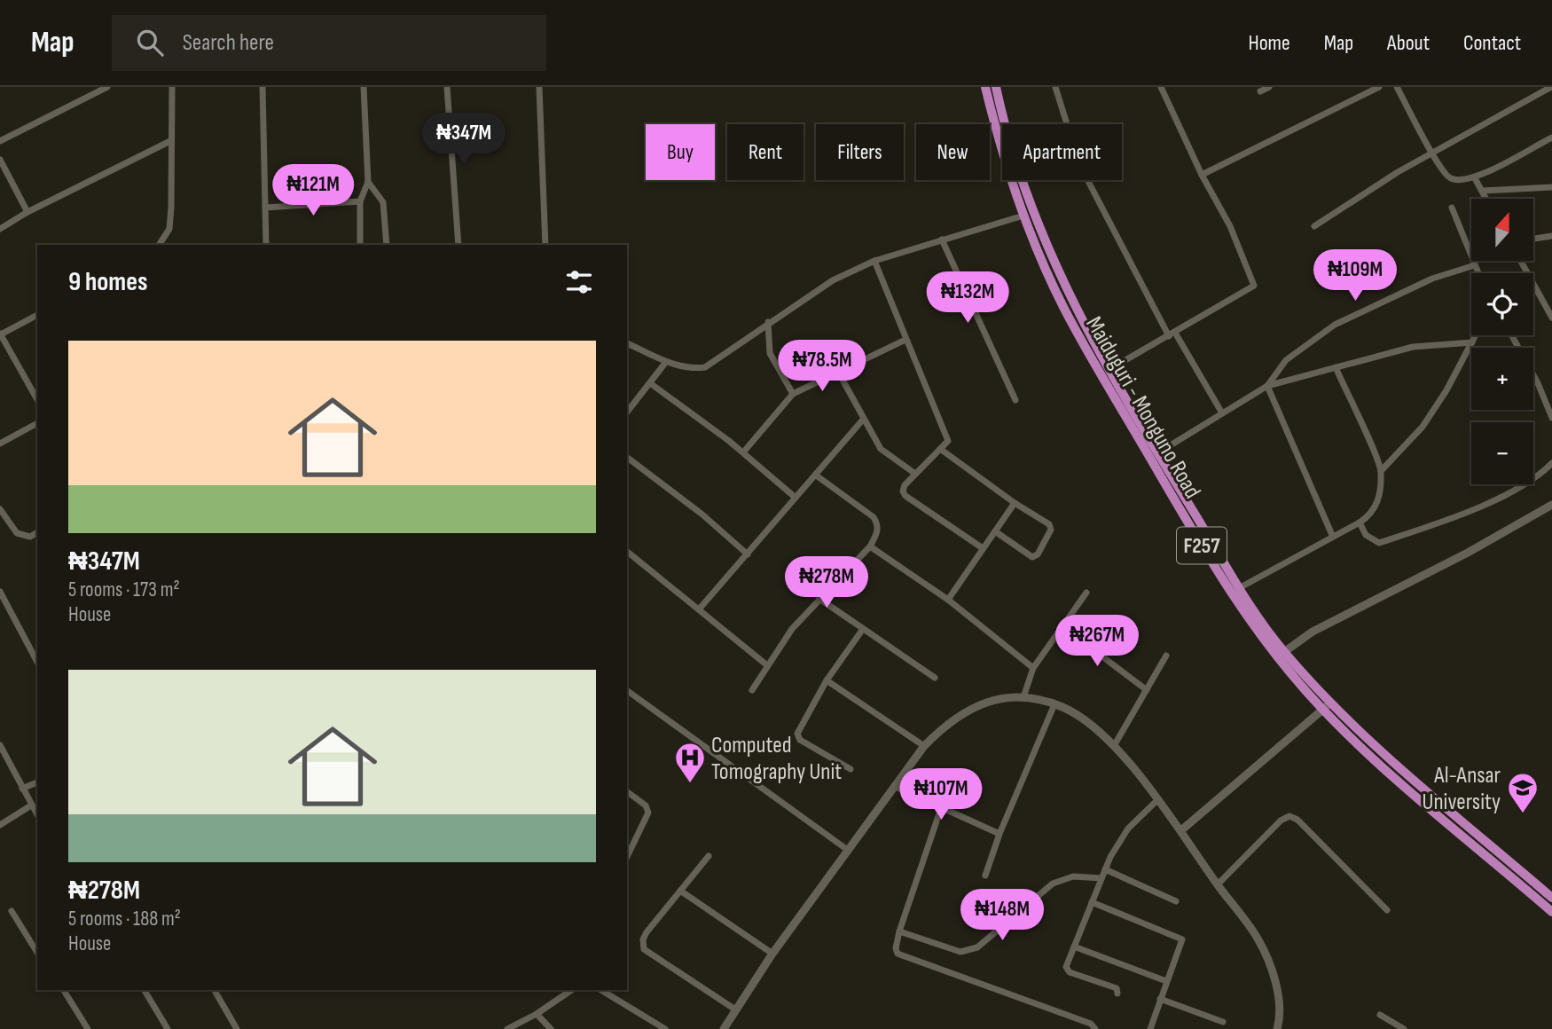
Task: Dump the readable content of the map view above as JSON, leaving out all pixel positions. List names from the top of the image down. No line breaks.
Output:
{"streets":{"main road":["Maiduguri - Monguno Road","F257"]},"places":{"hospital":["Computed Tomography Unit"],"school or university":["Al-Ansar University"]},"north":"top","page":{"header":"Map","search":"Search here","nav":["Home","Map","About","Contact"],"price":["₦347M","₦121M","₦109M","₦132M","₦78.5M","₦278M","₦267M","₦107M","₦148M"],"chip":["Buy","Rent","Filters","New","Apartment"],"map_buttons":["+","−"],"heading":"9 homes","list":[{"name":"₦347M","note":"5 rooms · 173 m² · House"},{"name":"₦278M","note":"5 rooms · 188 m² · House"}]}}
